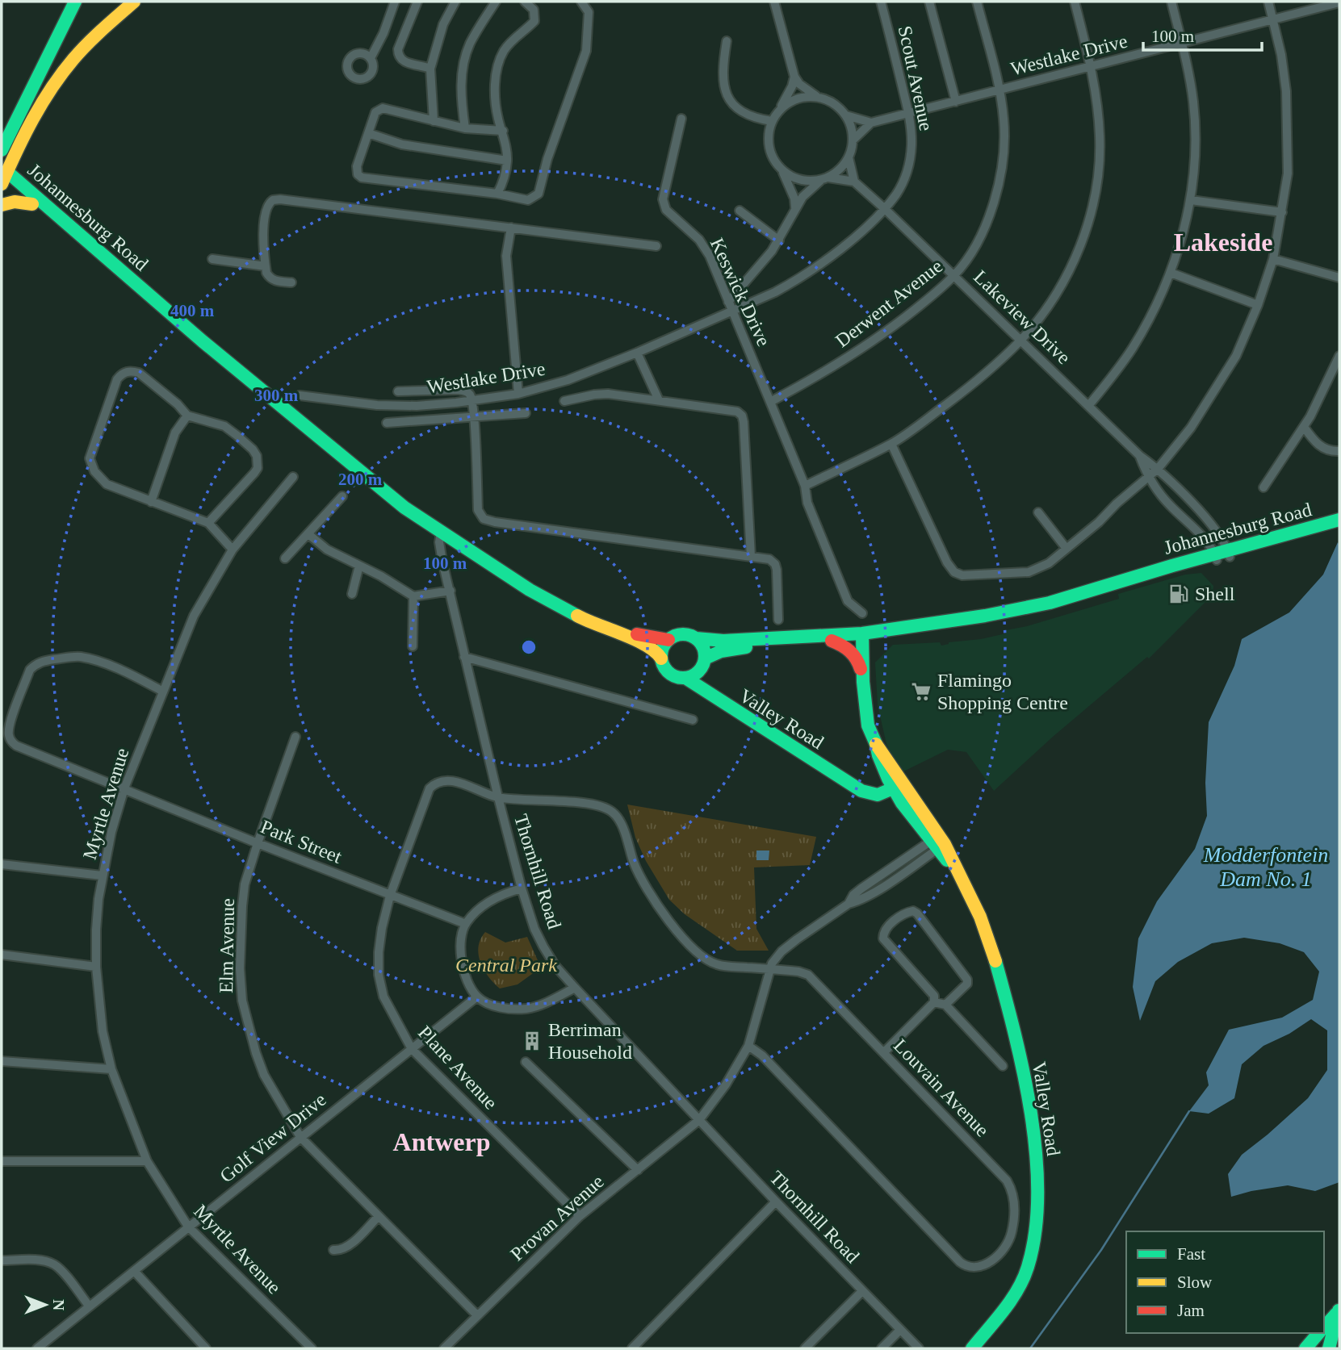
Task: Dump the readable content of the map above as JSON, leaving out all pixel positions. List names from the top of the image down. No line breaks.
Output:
{"streets":{"street":["Westlake Drive","Scout Avenue","Johannesburg Road","Keswick Drive","Derwent Avenue","Lakeview Drive","Valley Road","Myrtle Avenue","Park Street","Thornhill Road","Elm Avenue","Plane Avenue","Louvain Avenue","Golf View Drive","Provan Avenue"]},"crossings":[["Westlake Drive","Scout Avenue"],["Westlake Drive","Keswick Drive"],["Westlake Drive","Derwent Avenue"],["Scout Avenue","Keswick Drive"],["Scout Avenue","Lakeview Drive"],["Johannesburg Road","Lakeview Drive"],["Johannesburg Road","Valley Road"],["Johannesburg Road","Thornhill Road"],["Keswick Drive","Derwent Avenue"],["Derwent Avenue","Lakeview Drive"],["Myrtle Avenue","Park Street"],["Myrtle Avenue","Golf View Drive"],["Park Street","Elm Avenue"],["Park Street","Plane Avenue"],["Thornhill Road","Plane Avenue"],["Thornhill Road","Louvain Avenue"],["Thornhill Road","Provan Avenue"],["Elm Avenue","Golf View Drive"],["Elm Avenue","Provan Avenue"],["Plane Avenue","Louvain Avenue"],["Plane Avenue","Golf View Drive"],["Plane Avenue","Provan Avenue"],["Louvain Avenue","Provan Avenue"]],"districts":["Lakeside","Antwerp"],"water":["Modderfontein Dam No. 1"],"parks":["Central Park"],"places":{"fuel station":["Shell"],"supermarket":["Flamingo Shopping Centre"],"building":["Berriman Household"]},"legend":["Fast","Slow","Jam"],"scale_bar":"100 m","north":"right","rings":["400 m","300 m","200 m","100 m"]}
